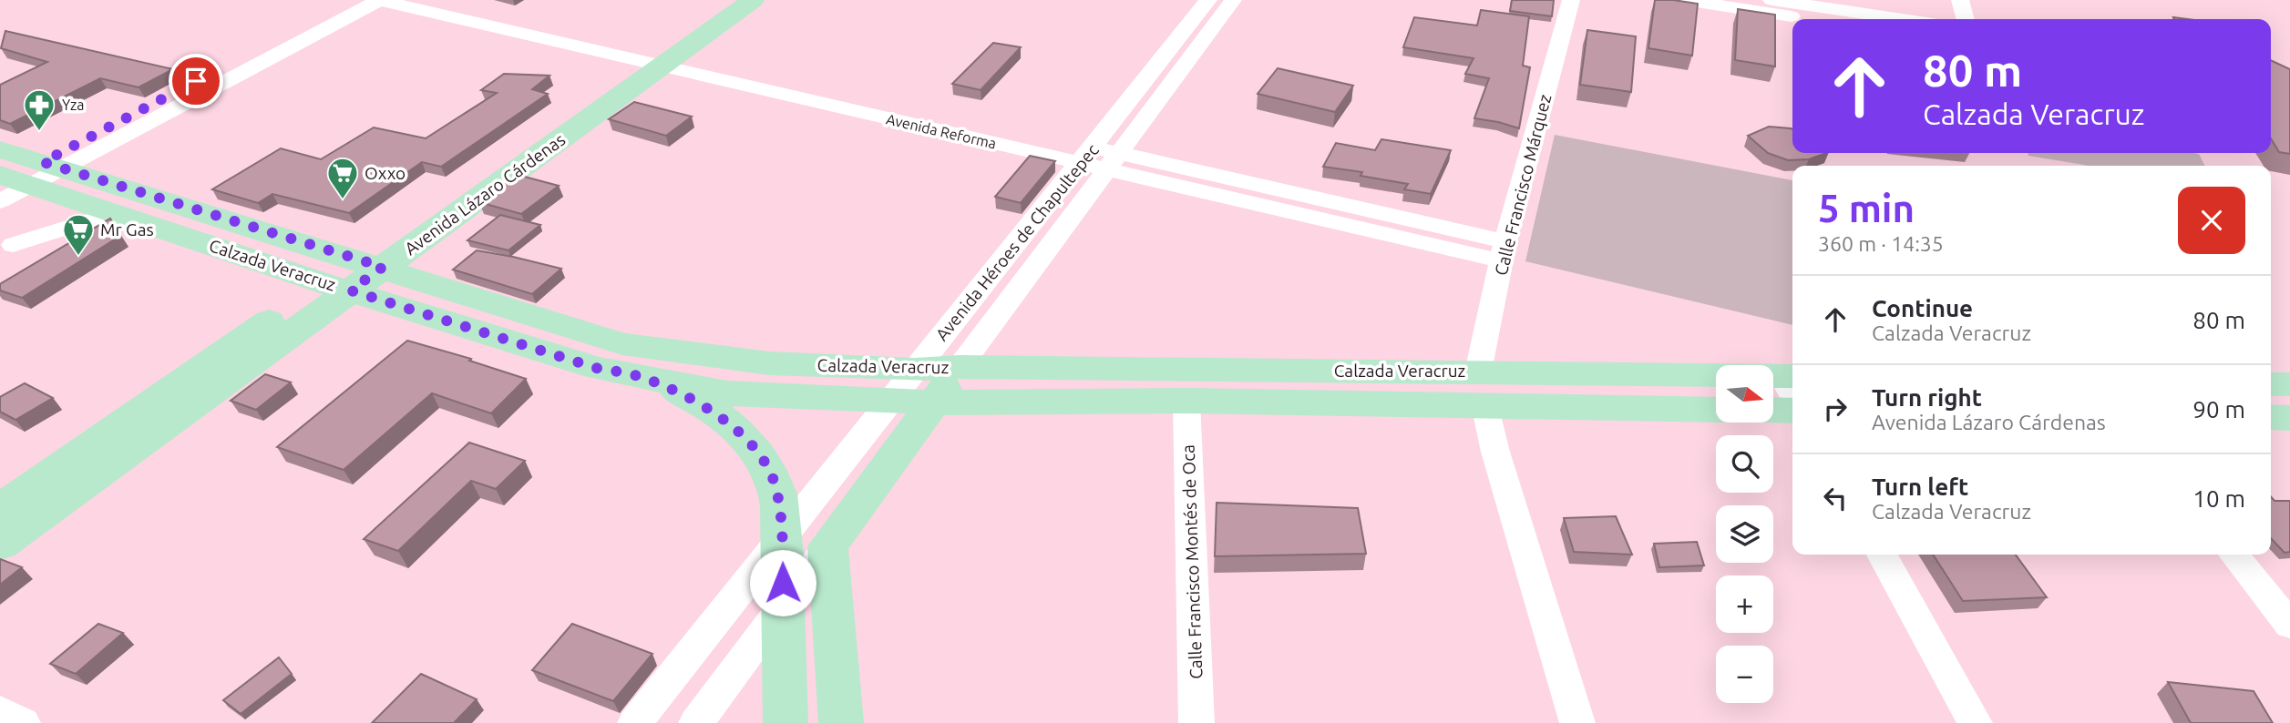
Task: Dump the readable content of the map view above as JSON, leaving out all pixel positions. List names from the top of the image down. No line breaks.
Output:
{"streets":{"main road":["Avenida Lázaro Cárdenas","Avenida Héroes de Chapultepec","Calzada Veracruz"],"street":["Avenida Reforma","Calle Francisco Márquez","Calle Francisco Montés de Oca"]},"crossings":[["Avenida Reforma","Calle Francisco Márquez"],["Avenida Reforma","Avenida Lázaro Cárdenas"],["Avenida Reforma","Avenida Héroes de Chapultepec"],["Calle Francisco Márquez","Calzada Veracruz"],["Avenida Lázaro Cárdenas","Calzada Veracruz"],["Avenida Héroes de Chapultepec","Calzada Veracruz"],["Calzada Veracruz","Calle Francisco Montés de Oca"]],"places":{"pharmacy":["Yza"],"supermarket":["Oxxo","Mr Gas"]},"north":"right","page":{"turn":["80 m","Calzada Veracruz"],"heading":["5 min","360 m · 14:35"],"list":[{"name":"Continue","note":"Calzada Veracruz","value":"80 m"},{"name":"Turn right","note":"Avenida Lázaro Cárdenas","value":"90 m"},{"name":"Turn left","note":"Calzada Veracruz","value":"10 m"}],"map_buttons":["+","−"]}}
